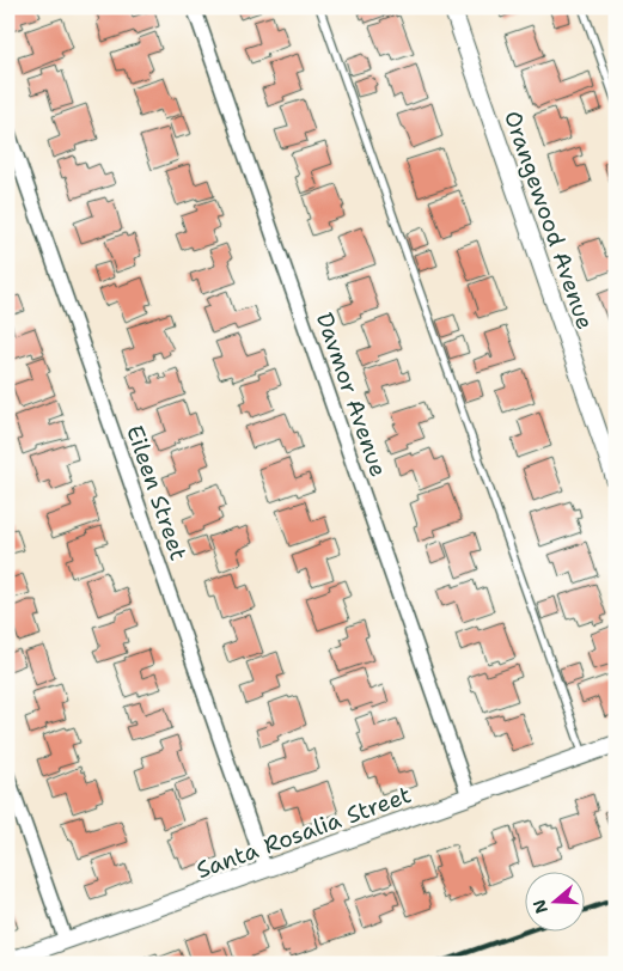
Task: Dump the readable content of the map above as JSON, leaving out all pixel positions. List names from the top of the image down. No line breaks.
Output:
{"streets":{"street":["Orangewood Avenue","Davmor Avenue","Eileen Street","Santa Rosalia Street"]},"crossings":[["Davmor Avenue","Santa Rosalia Street"],["Eileen Street","Santa Rosalia Street"]],"north":"left"}
